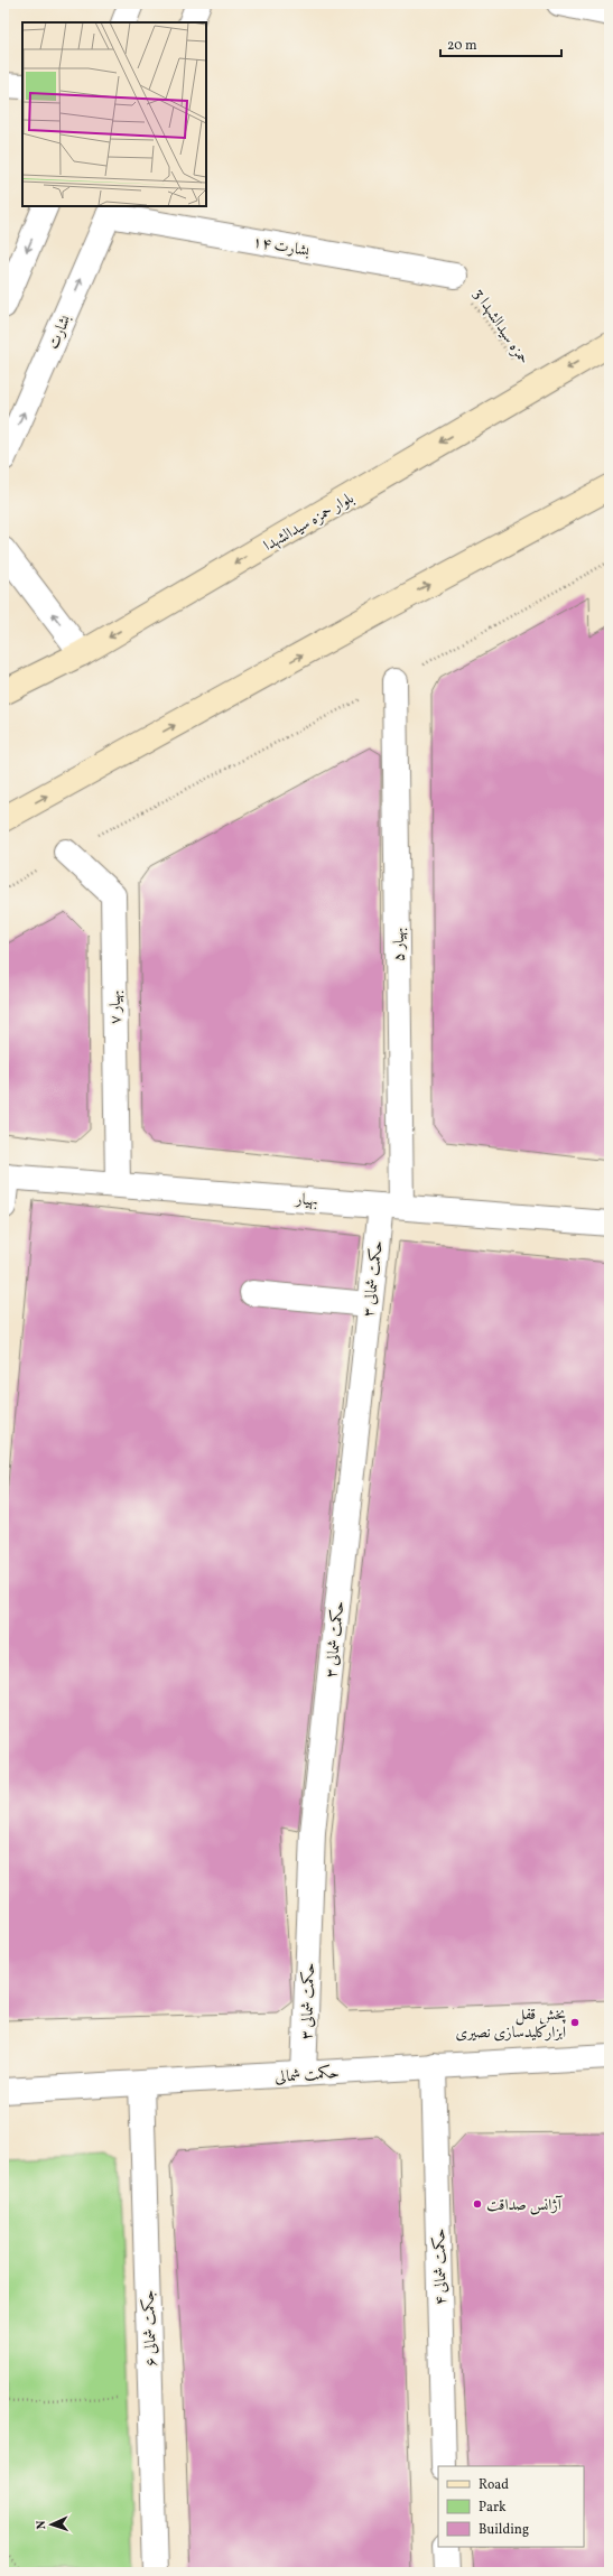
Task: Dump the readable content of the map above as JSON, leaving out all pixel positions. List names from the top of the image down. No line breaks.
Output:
{"streets":{"main road":["بلوار حمزه سیدالشهدا"],"street":["بشارت ۱۴","بشارت","بهیار ۵","بهیار ۷","بهیار","حکمت شمالی ۳","حکمت شمالی","حکمت شمالی ۴","جکمت شمالی ۶"],"path":["حمزه سیدالشهدا 3"]},"crossings":[["بشارت ۱۴","حمزه سیدالشهدا 3"],["بشارت ۱۴","بشارت"],["حمزه سیدالشهدا 3","بلوار حمزه سیدالشهدا"],["بهیار ۵","بهیار"],["بهیار ۵","حکمت شمالی ۳"],["بهیار ۷","بهیار"],["بهیار","حکمت شمالی ۳"],["حکمت شمالی ۳","حکمت شمالی"],["حکمت شمالی","حکمت شمالی ۴"],["حکمت شمالی","جکمت شمالی ۶"]],"places":["پخش قفل ابزارکلیدسازی نصیری","آژانس صداقت"],"legend":["Road","Park","Building"],"scale_bar":"20 m","north":"left"}
